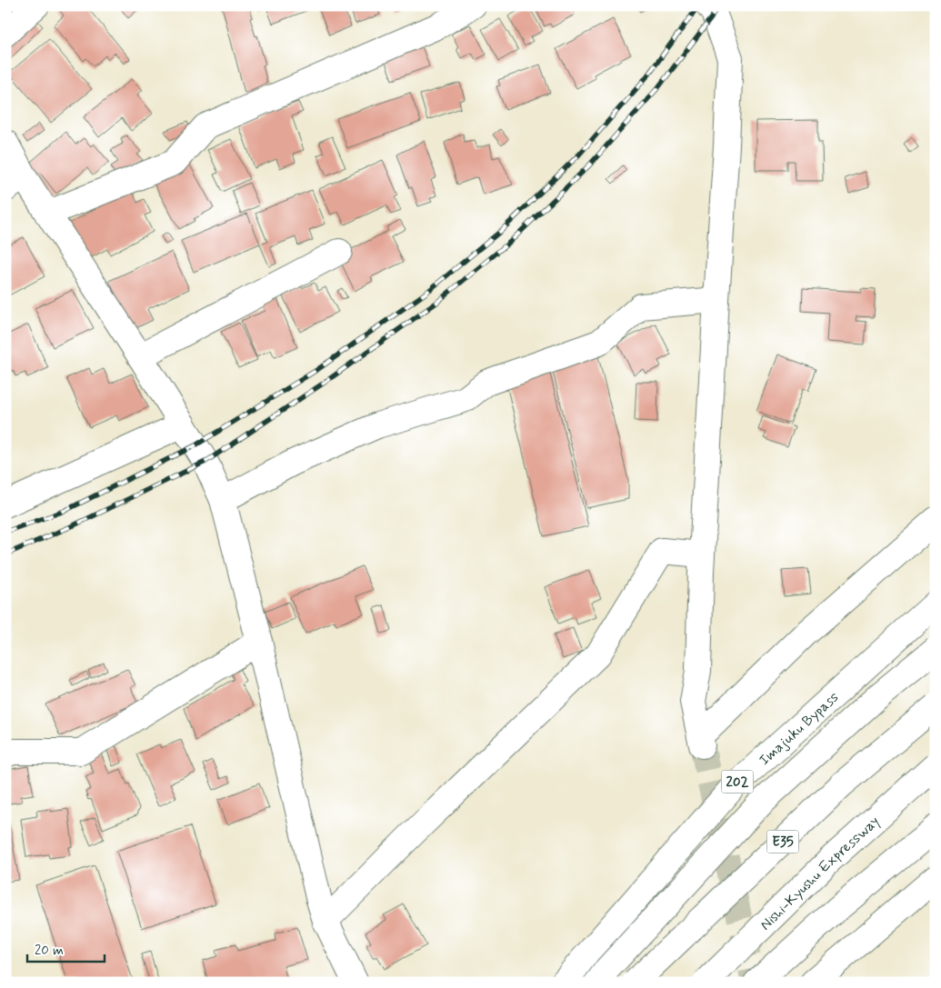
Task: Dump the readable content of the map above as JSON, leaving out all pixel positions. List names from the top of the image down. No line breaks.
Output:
{"streets":{"main road":["Imajuku Bypass","202","E35","Nishi-Kyushu Expressway"]},"scale_bar":"20 m"}
